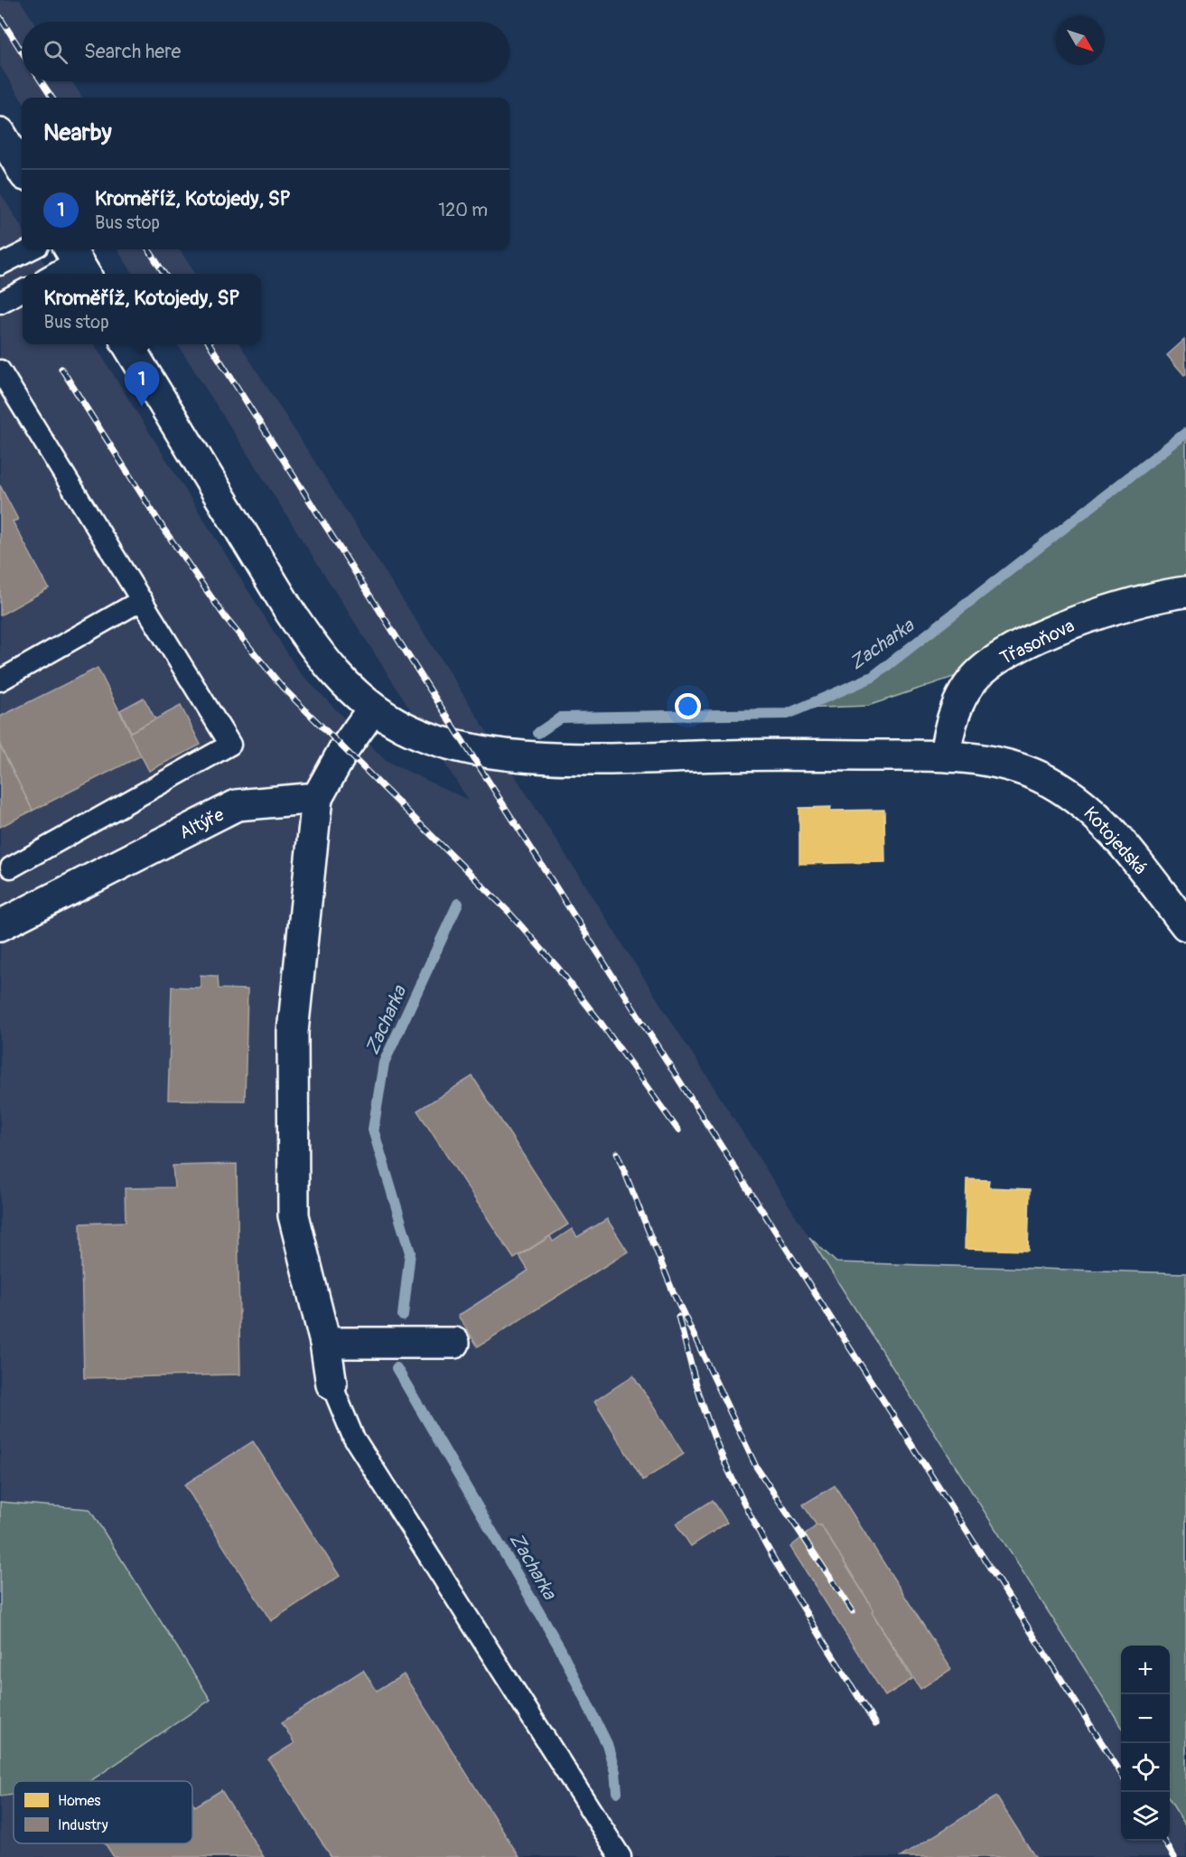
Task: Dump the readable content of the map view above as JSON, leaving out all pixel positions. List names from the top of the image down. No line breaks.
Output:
{"streets":{"street":["Třasoňova","Altýře","Kotojedská"]},"crossings":[["Třasoňova","Kotojedská"]],"water":["Zacharka"],"legend":["Homes","Industry"],"north":"bottom right","page":{"search":"Search here","heading":"Nearby","list":[{"mark":"1","name":"Kroměříž, Kotojedy, SP","note":"Bus stop","value":"120 m"}],"popup":["Kroměříž, Kotojedy, SP","Bus stop"],"pins":"1","map_buttons":["+","−"]}}
